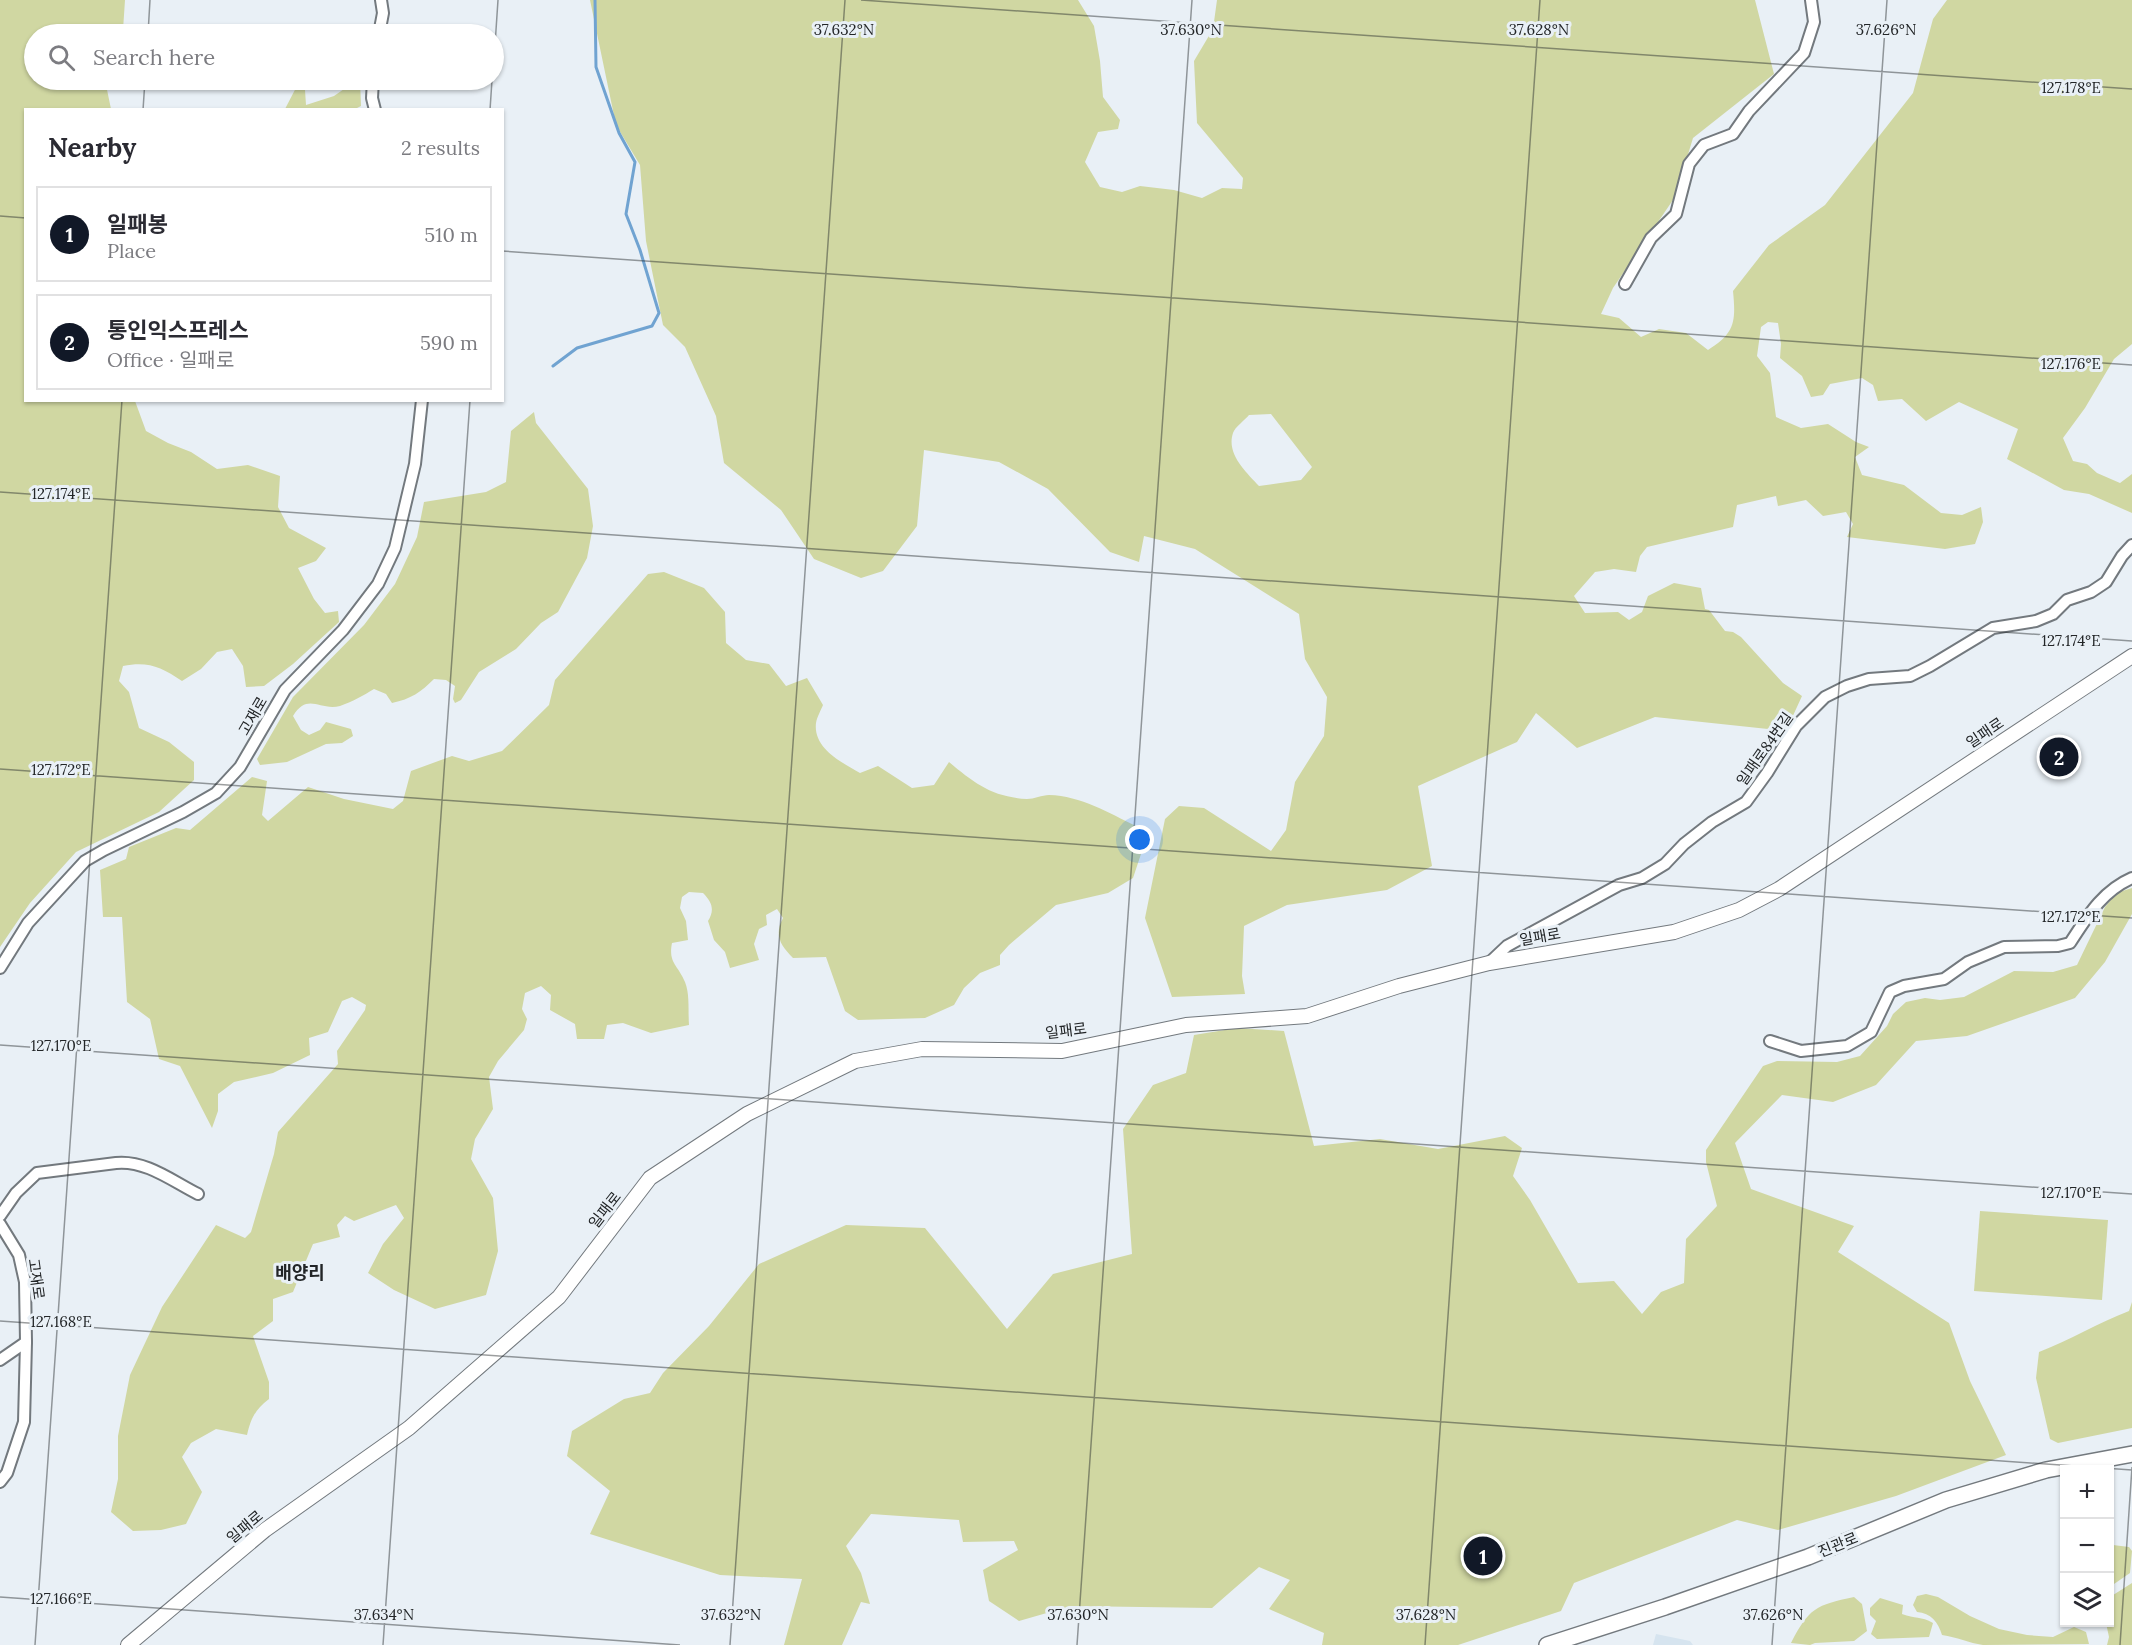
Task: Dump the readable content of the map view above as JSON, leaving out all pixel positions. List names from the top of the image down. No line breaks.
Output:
{"streets":{"main road":["진관로"],"street":["고재로","일패로","일패로84번길"]},"crossings":[["일패로","일패로84번길"]],"districts":["배양리"],"page":{"search":"Search here","heading":["Nearby","2 results"],"list":[{"mark":"1","name":"일패봉","note":"Place","value":"510 m"},{"mark":"2","name":"통인익스프레스","note":"Office · 일패로","value":"590 m"}],"pins":["2","1"],"map_buttons":["+","−"]},"coordinates":["37.632°N","37.630°N","37.628°N","37.626°N","127.178°E","127.176°E","127.174°E","127.172°E","127.170°E","127.168°E","127.166°E","37.634°N"]}
